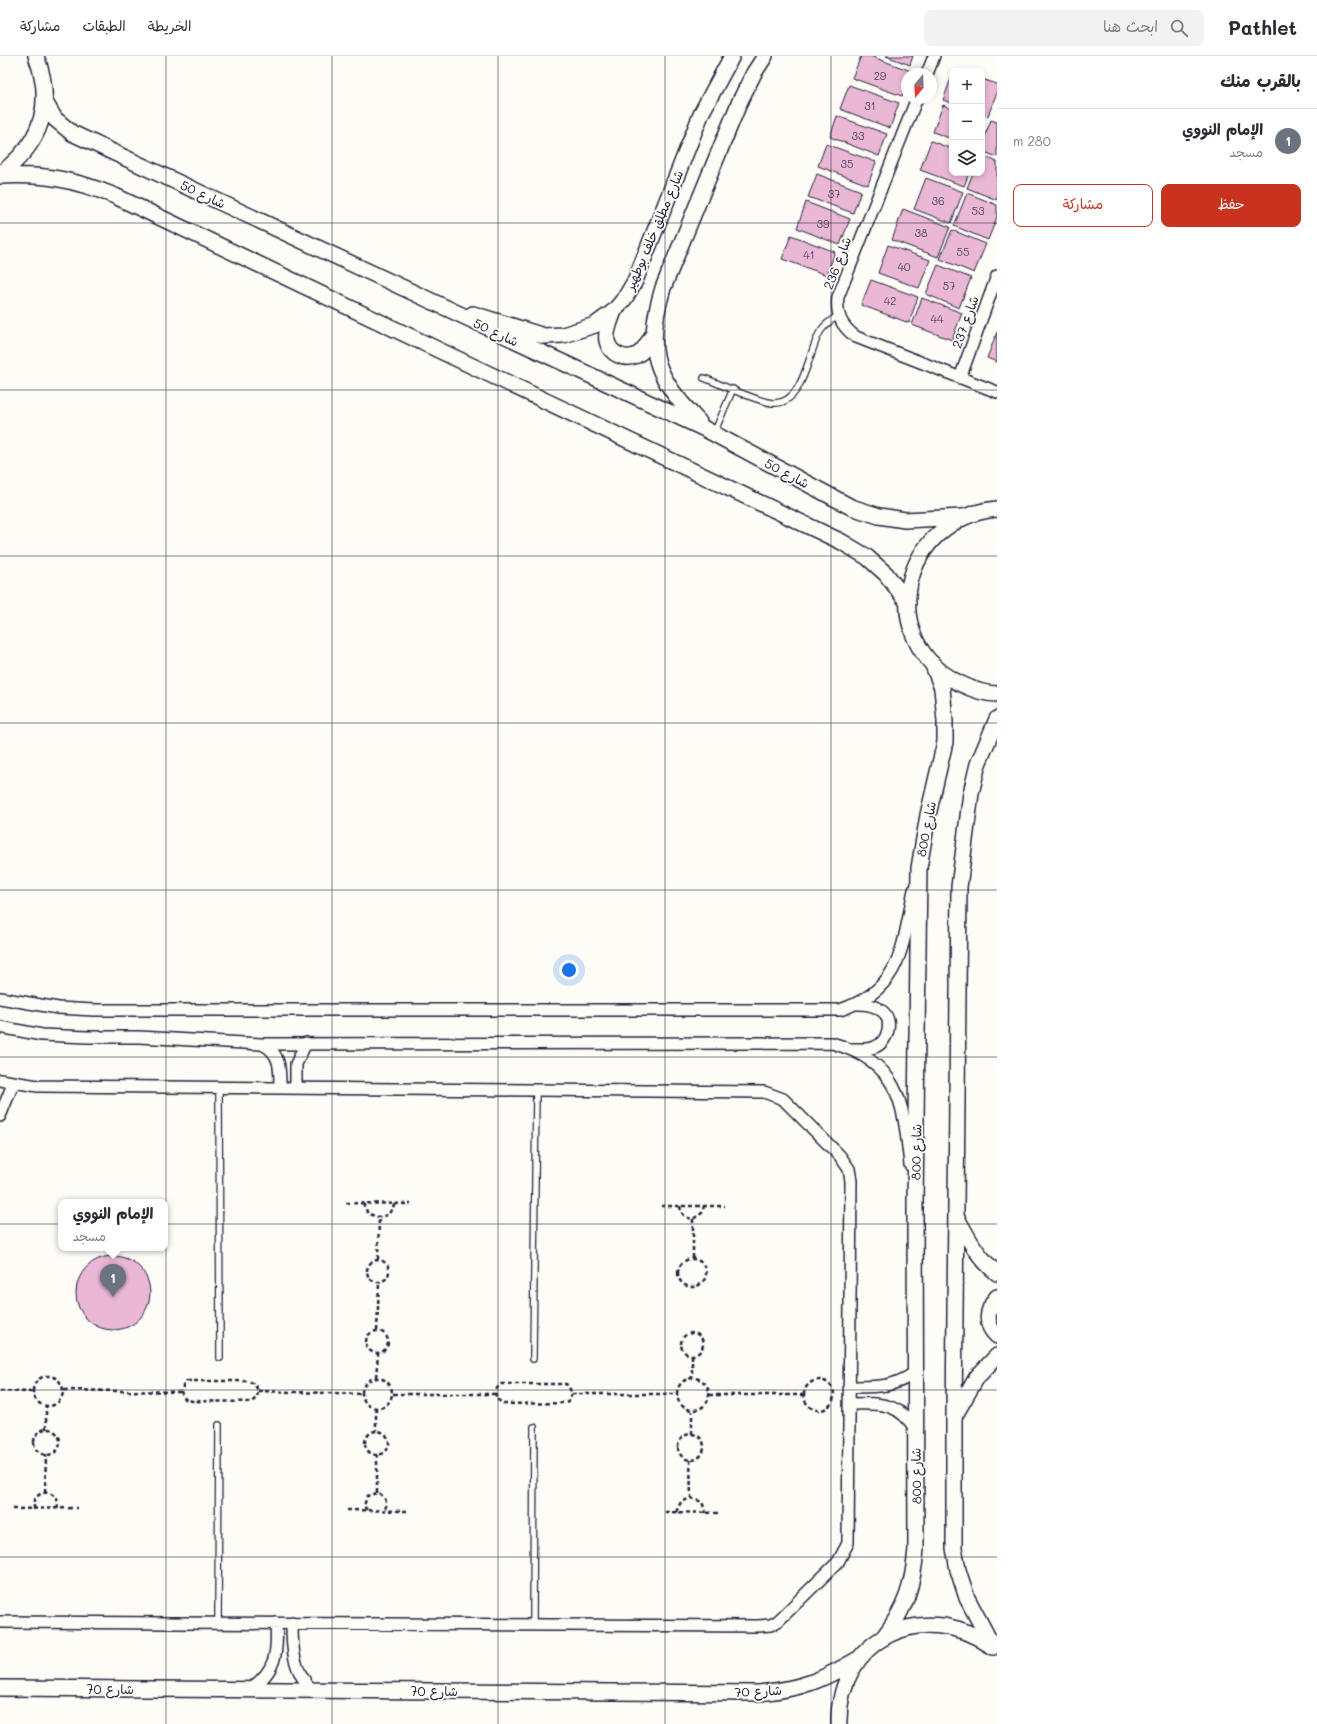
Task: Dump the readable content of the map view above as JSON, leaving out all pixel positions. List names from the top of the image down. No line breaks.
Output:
{"streets":{"main road":["شارع 50","شارع مطلق خلف بوطهير","شارع 800","شارع 70"],"street":["شارع 236","شارع 237"]},"crossings":[["شارع 50","شارع مطلق خلف بوطهير"]],"house_numbers":["29","31","33","35","37","36","53","39","38","55","41","40","57","42","44"],"north":"bottom","page":{"header":"Pathlet","search":"ابحث هنا","nav":["الخريطة","الطبقات","مشاركة"],"heading":"بالقرب منك","map_buttons":["+","−"],"list":[{"mark":"1","name":"الإمام النووي","note":"مسجد","value":"280 m"}],"buttons":["حفظ","مشاركة"],"popup":["الإمام النووي","مسجد"],"pins":"1"}}
